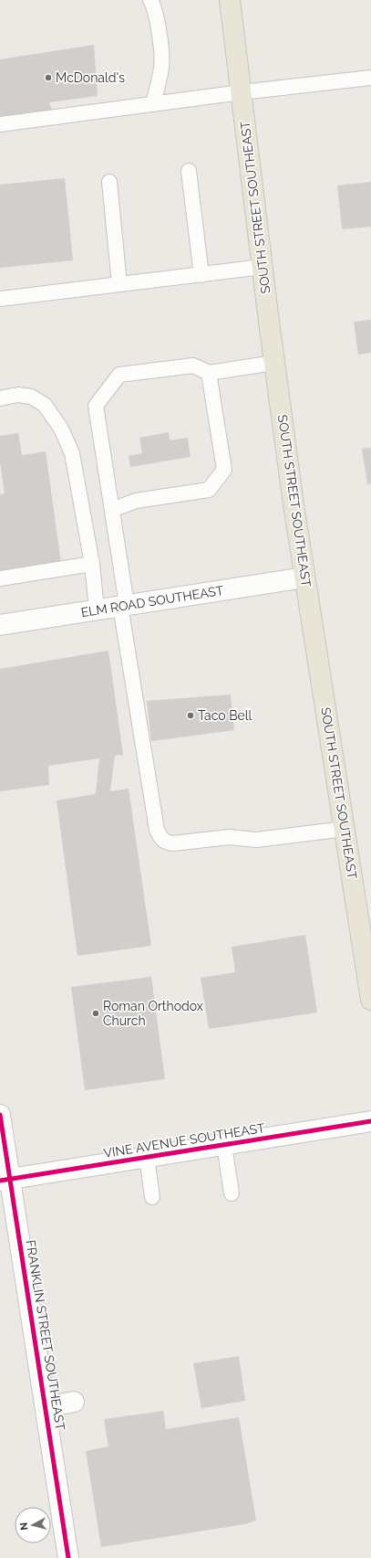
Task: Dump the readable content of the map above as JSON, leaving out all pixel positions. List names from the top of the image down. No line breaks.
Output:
{"streets":{"main road":["SOUTH STREET SOUTHEAST"],"street":["ELM ROAD SOUTHEAST","VINE AVENUE SOUTHEAST","FRANKLIN STREET SOUTHEAST"]},"crossings":[["SOUTH STREET SOUTHEAST","ELM ROAD SOUTHEAST"],["VINE AVENUE SOUTHEAST","FRANKLIN STREET SOUTHEAST"]],"places":["McDonald's","Taco Bell","Roman Orthodox Church"],"north":"left"}
